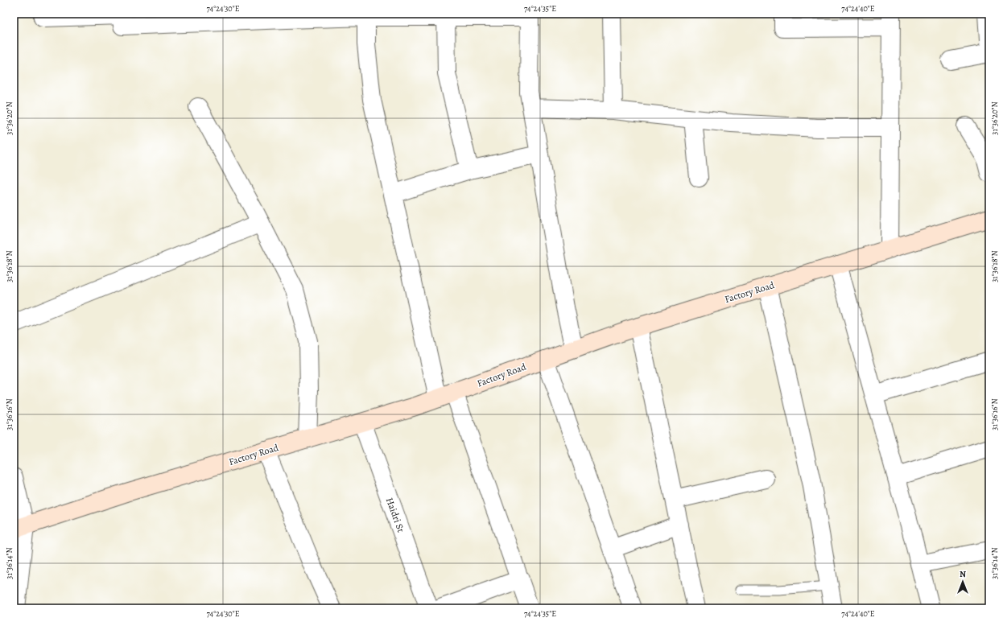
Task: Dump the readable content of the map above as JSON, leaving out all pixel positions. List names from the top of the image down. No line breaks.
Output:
{"streets":{"main road":["Factory Road"],"street":["Haidri St"]},"crossings":[["Factory Road","Haidri St"]],"north":"top","coordinates":["74°24'30\"E","74°24'35\"E","74°24'40\"E","31°36'20\"N","31°36'18\"N","31°36'16\"N","31°36'14\"N"]}
